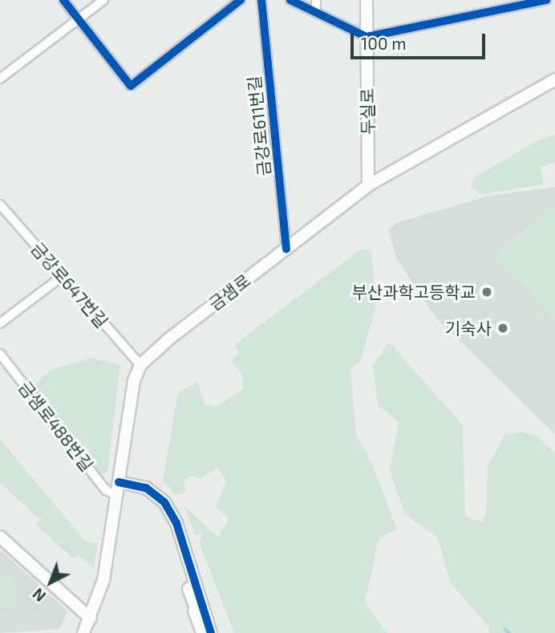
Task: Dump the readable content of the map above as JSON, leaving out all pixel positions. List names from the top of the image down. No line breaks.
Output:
{"streets":{"main road":["두실로","금샘로"],"street":["금강로611번길","금강로647번길","금샘로488번길"]},"crossings":[["두실로","금샘로"],["금강로611번길","금샘로"],["금강로647번길","금샘로"],["금샘로","금샘로488번길"]],"places":["부산과학고등학교","기숙사"],"scale_bar":"100 m","north":"bottom left"}
